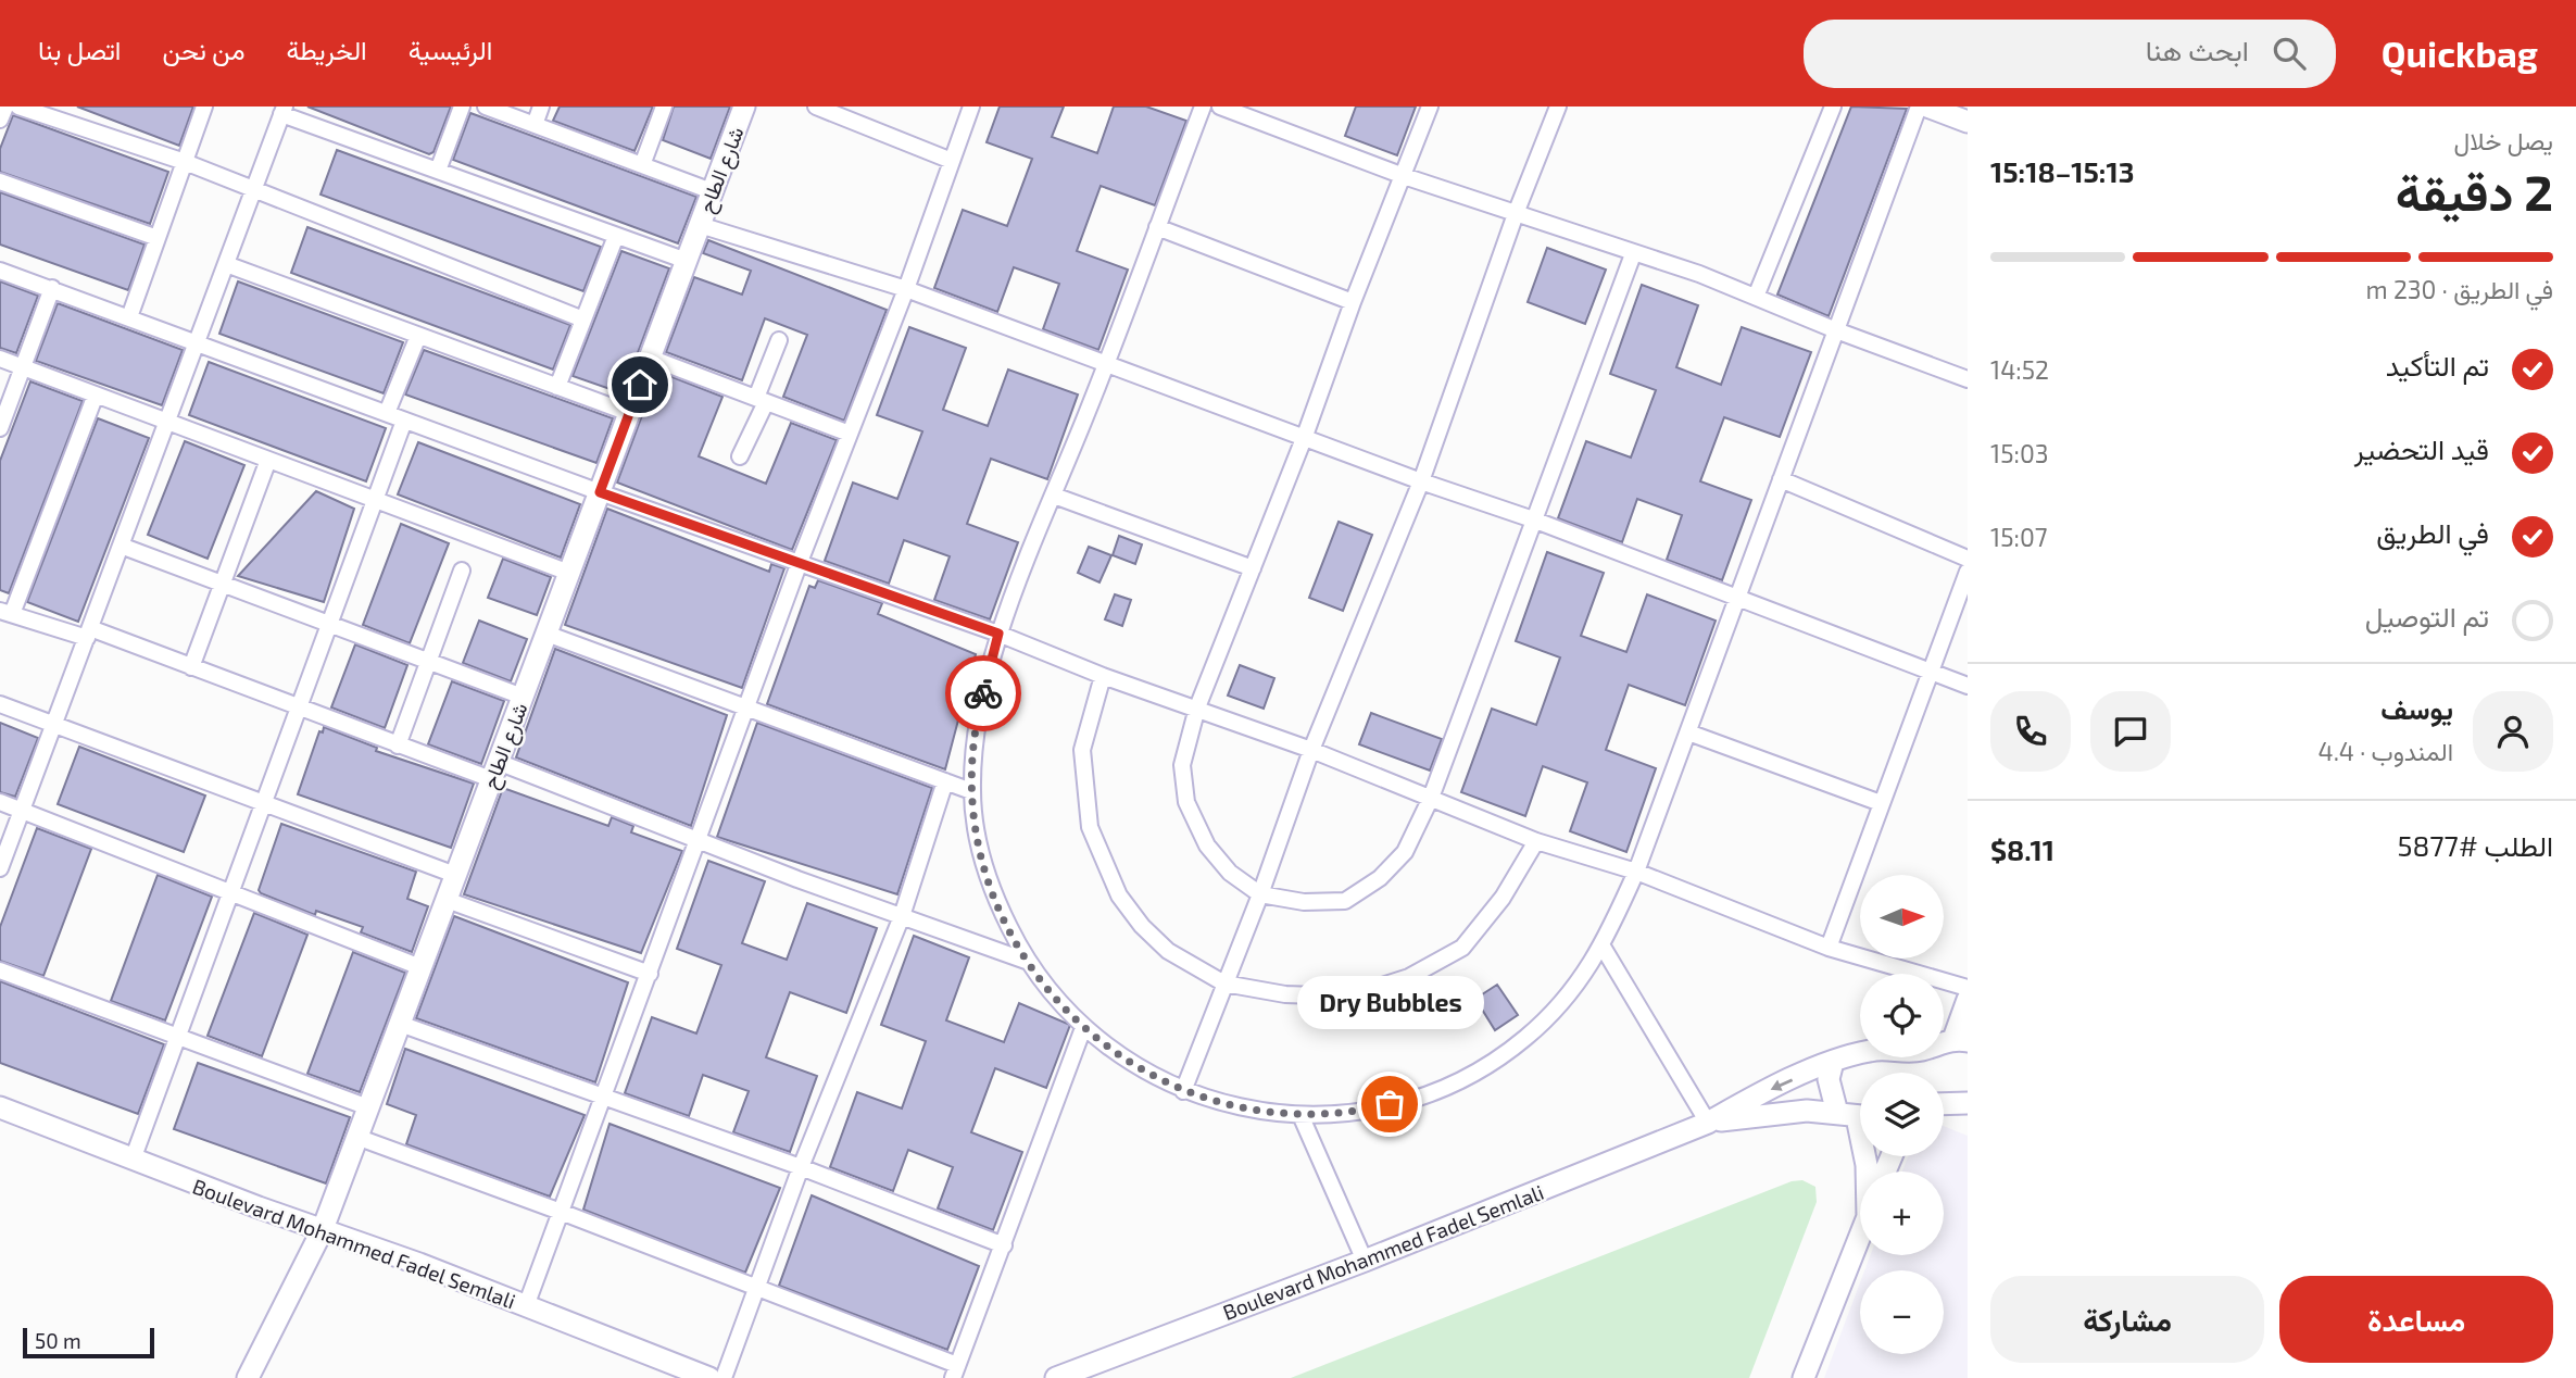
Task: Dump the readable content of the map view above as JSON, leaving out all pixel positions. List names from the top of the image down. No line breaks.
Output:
{"streets":{"street":["شارع الطاح","Boulevard Mohammed Fadel Semlali"]},"crossings":[["شارع الطاح","Boulevard Mohammed Fadel Semlali"]],"places":["Dry Bubbles"],"scale_bar":"50 m","north":"right","page":{"header":"Quickbag","search":"ابحث هنا","nav":["الرئيسية","الخريطة","من نحن","اتصل بنا"],"heading":["2 دقيقة","يصل خلال","15:13–15:18"],"panel":["يوسف","المندوب · 4.4","الطلب #5877","$8.11"],"bar":"في الطريق · 230 m","list":[["تم التأكيد","14:52"],["قيد التحضير","15:03"],["في الطريق","15:07"],"تم التوصيل"],"map_buttons":["+","−"],"bubble":"Dry Bubbles","buttons":["مساعدة","مشاركة"],"scale":"50 m"}}
